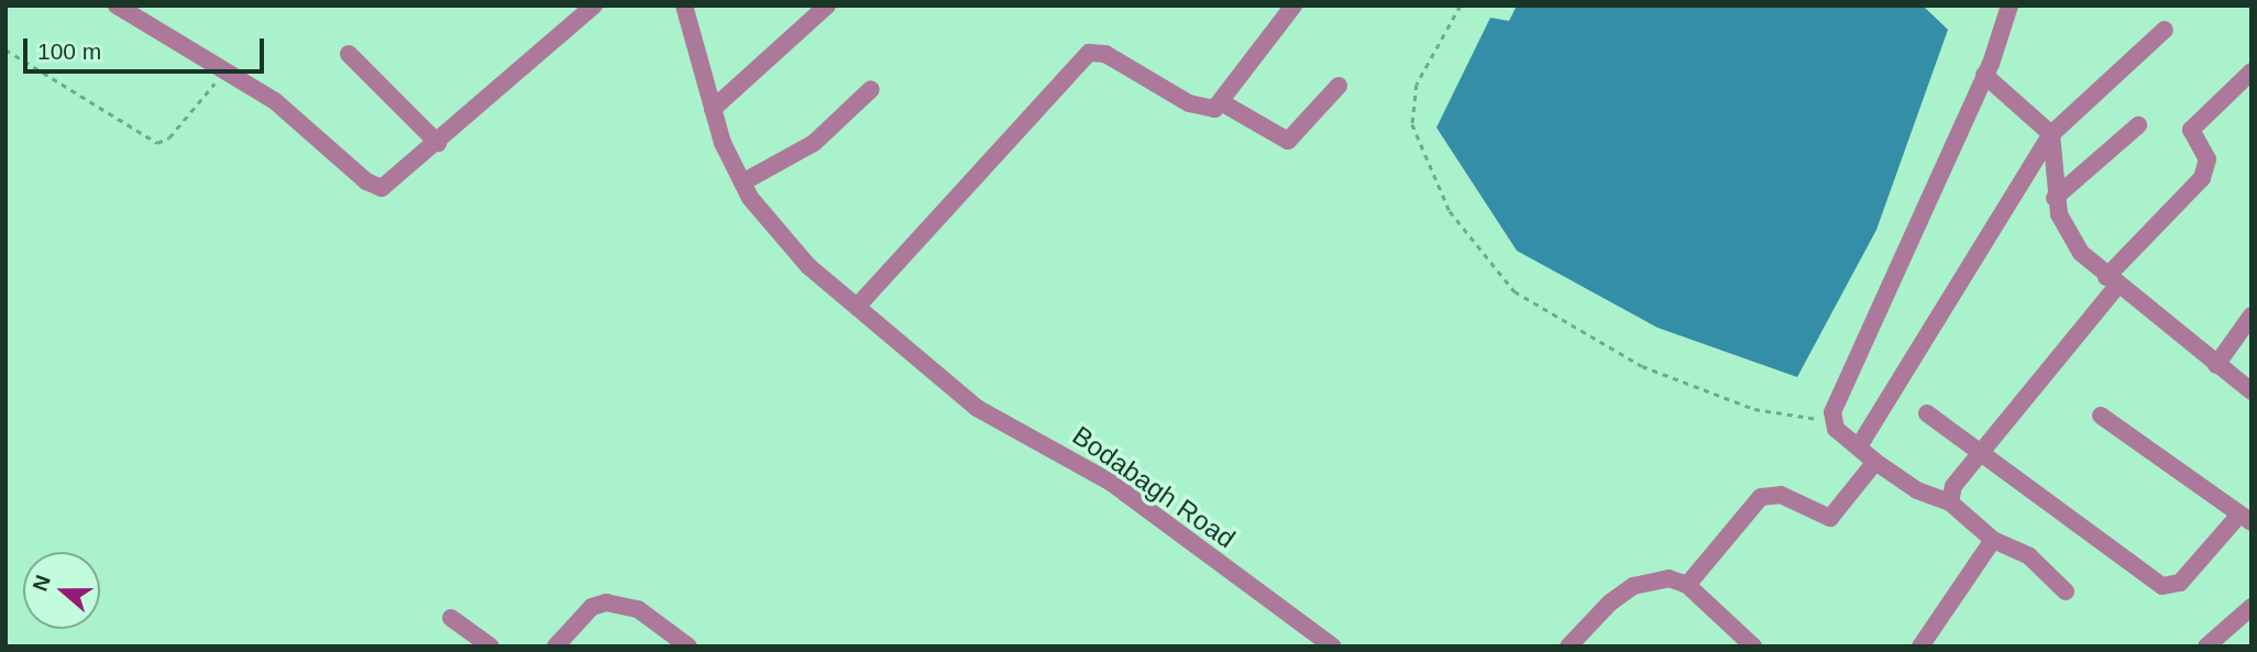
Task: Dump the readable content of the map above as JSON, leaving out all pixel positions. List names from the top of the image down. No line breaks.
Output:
{"streets":{"street":["Bodabagh Road"]},"scale_bar":"100 m","north":"left"}
